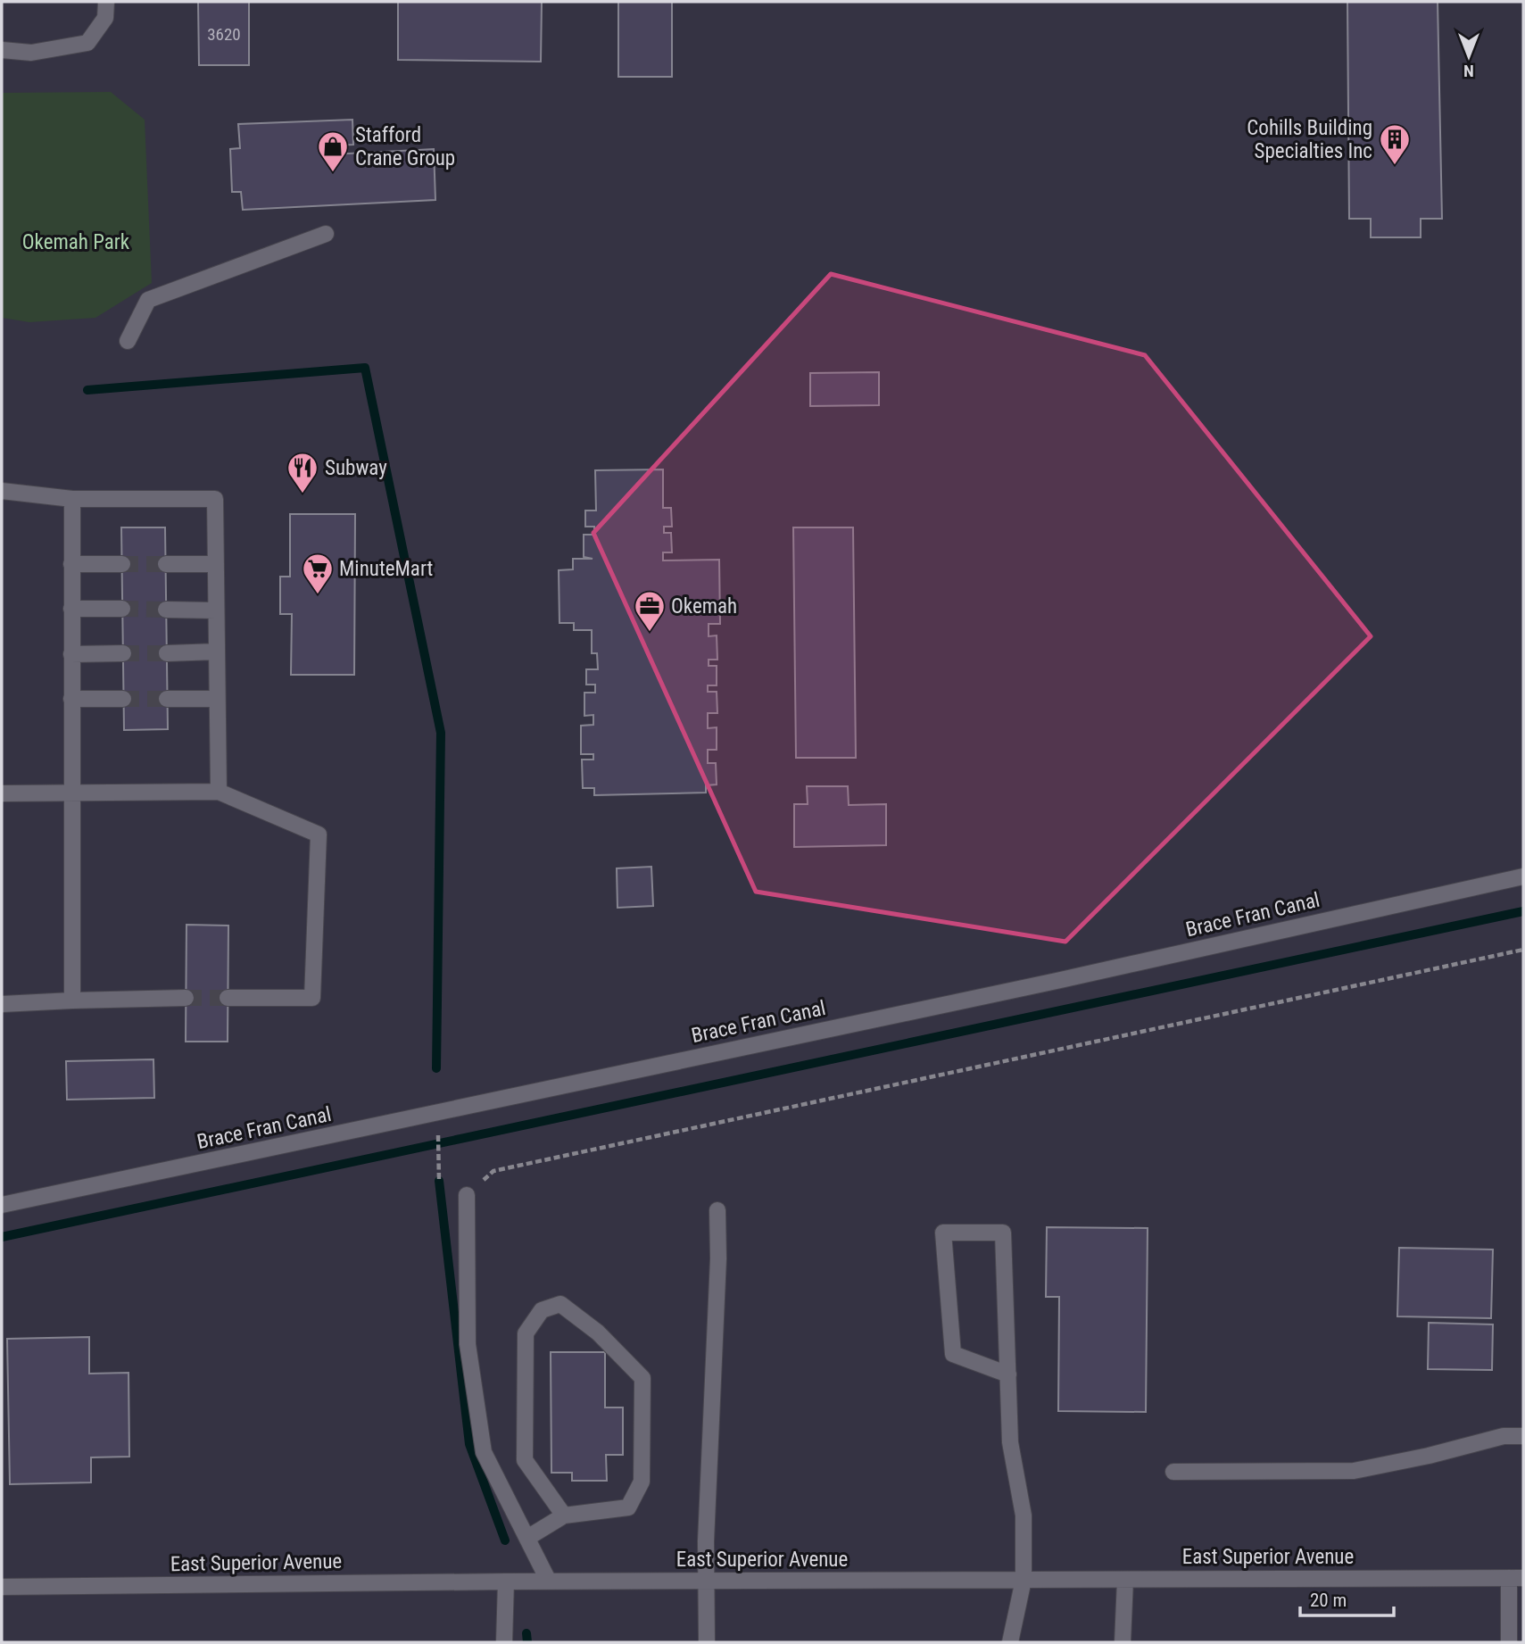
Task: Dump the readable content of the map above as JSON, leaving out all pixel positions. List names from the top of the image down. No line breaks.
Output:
{"streets":{"street":["Brace Fran Canal","East Superior Avenue"]},"parks":["Okemah Park"],"places":{"building":["Cohills Building Specialties Inc"],"shop":["Stafford Crane Group"],"restaurant":["Subway"],"supermarket":["MinuteMart"],"office":["Okemah"]},"house_numbers":["3620"],"scale_bar":"20 m","north":"bottom"}
